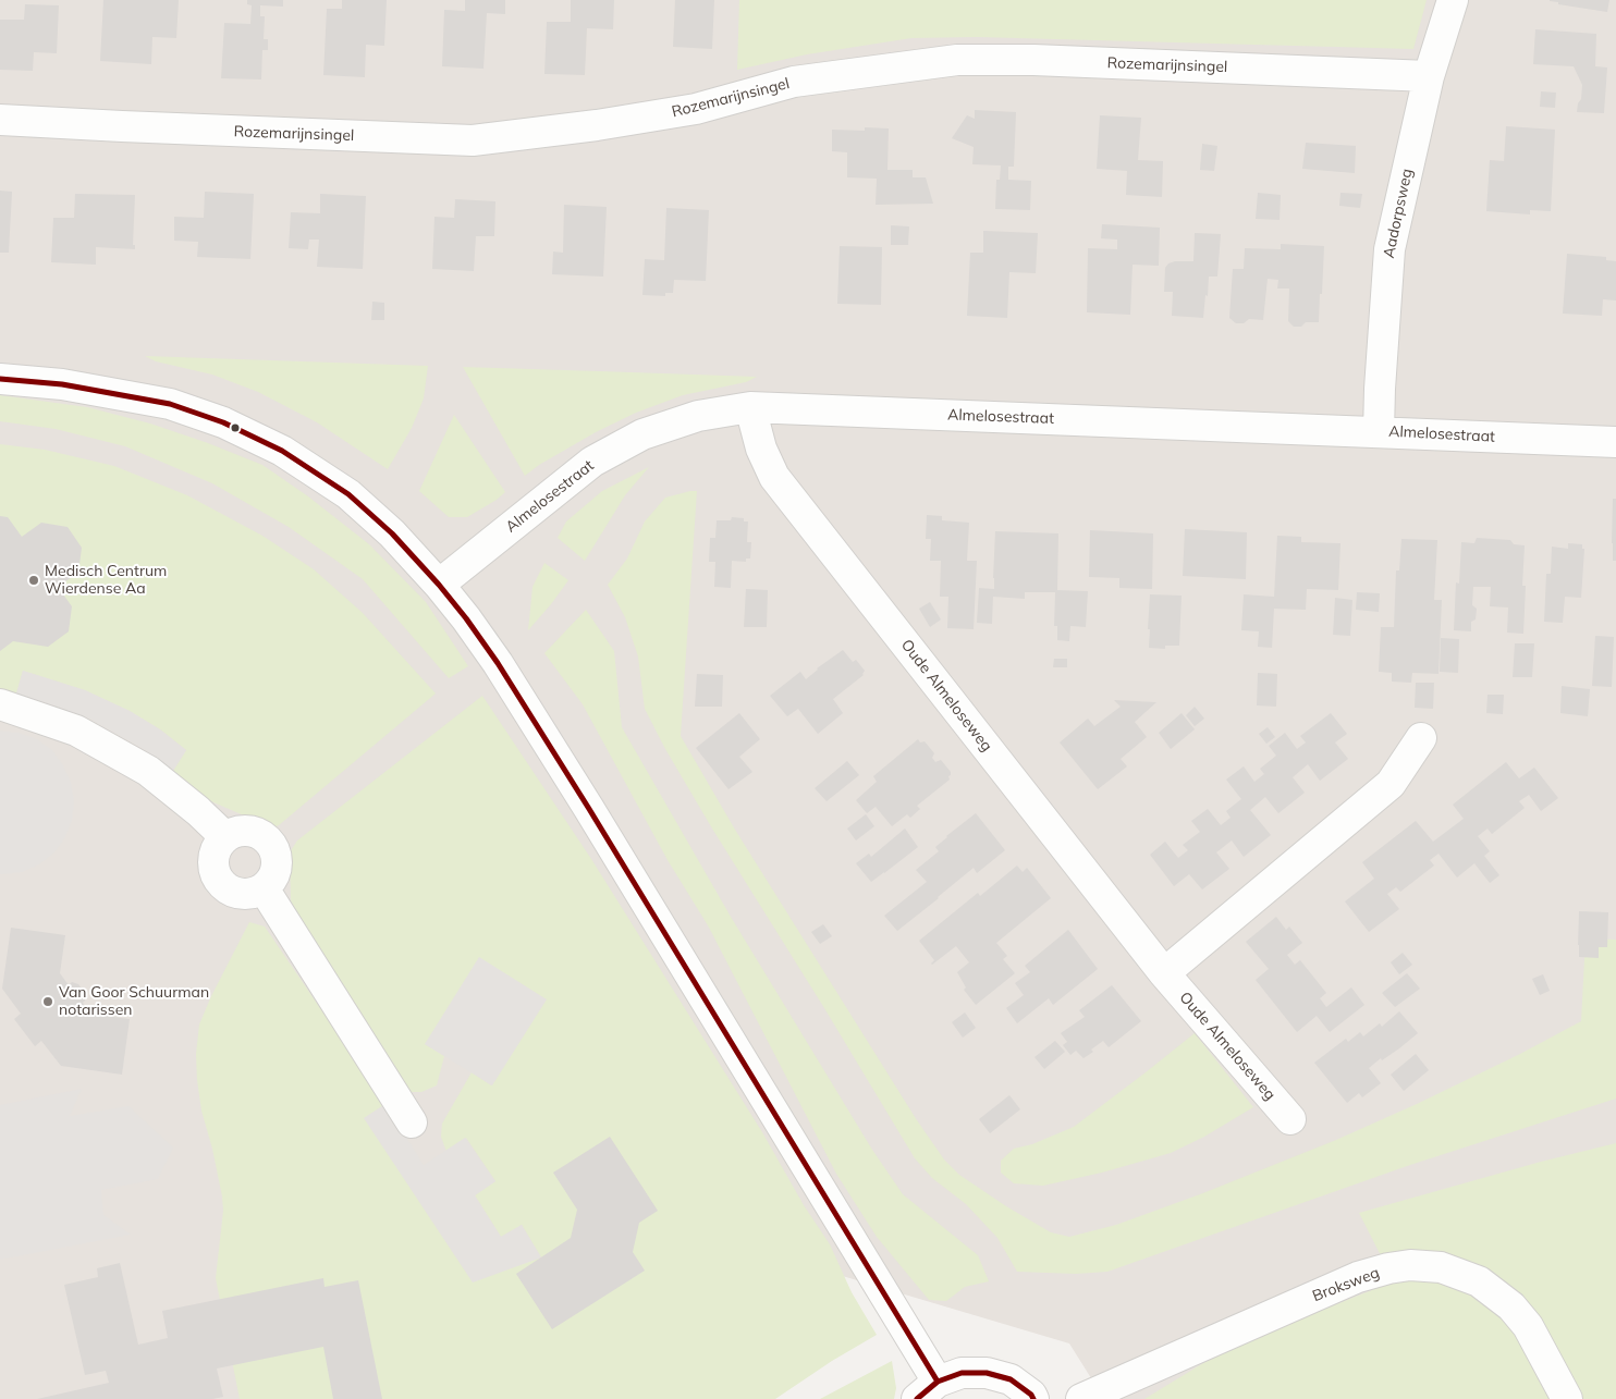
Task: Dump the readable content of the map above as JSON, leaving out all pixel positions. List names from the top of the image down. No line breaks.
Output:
{"streets":{"street":["Rozemarijnsingel","Aadorpsweg","Almelosestraat","Oude Almeloseweg","Broksweg"]},"crossings":[["Rozemarijnsingel","Aadorpsweg"],["Aadorpsweg","Almelosestraat"],["Almelosestraat","Oude Almeloseweg"]],"places":["Medisch Centrum Wierdense Aa","Van Goor Schuurman notarissen"]}
